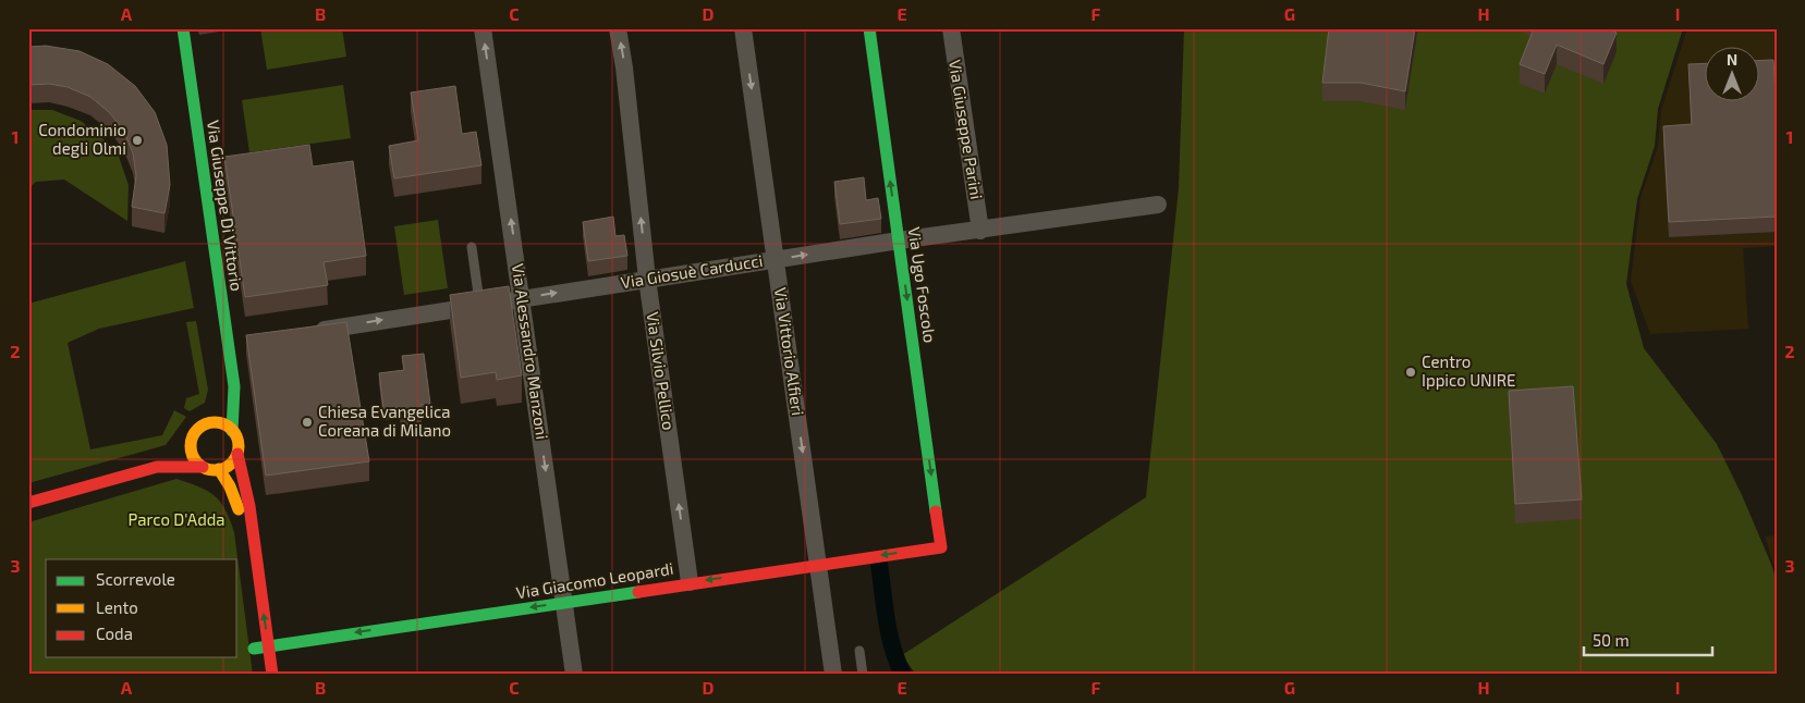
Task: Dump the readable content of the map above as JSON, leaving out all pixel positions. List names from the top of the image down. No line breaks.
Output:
{"streets":{"street":["Via Giuseppe Parini","Via Giuseppe Di Vittorio","Via Giosuè Carducci","Via Ugo Foscolo","Via Alessandro Manzoni","Via Vittorio Alfieri","Via Silvio Pellico","Via Giacomo Leopardi"]},"crossings":[["Via Giuseppe Parini","Via Giosuè Carducci"],["Via Giosuè Carducci","Via Ugo Foscolo"],["Via Giosuè Carducci","Via Alessandro Manzoni"],["Via Giosuè Carducci","Via Vittorio Alfieri"],["Via Giosuè Carducci","Via Silvio Pellico"],["Via Ugo Foscolo","Via Giacomo Leopardi"],["Via Alessandro Manzoni","Via Giacomo Leopardi"],["Via Vittorio Alfieri","Via Giacomo Leopardi"],["Via Silvio Pellico","Via Giacomo Leopardi"]],"one_way":["Via Giosuè Carducci","Via Vittorio Alfieri","Via Silvio Pellico","Via Giacomo Leopardi"],"parks":["Parco D'Adda"],"places":["Condominio degli Olmi","Centro Ippico UNIRE","Chiesa Evangelica Coreana di Milano"],"legend":["Scorrevole","Lento","Coda"],"scale_bar":"50 m","north":"top","grid":{"columns":["A","B","C","D","E","F","G","H","I"],"rows":["1","2","3"]}}
